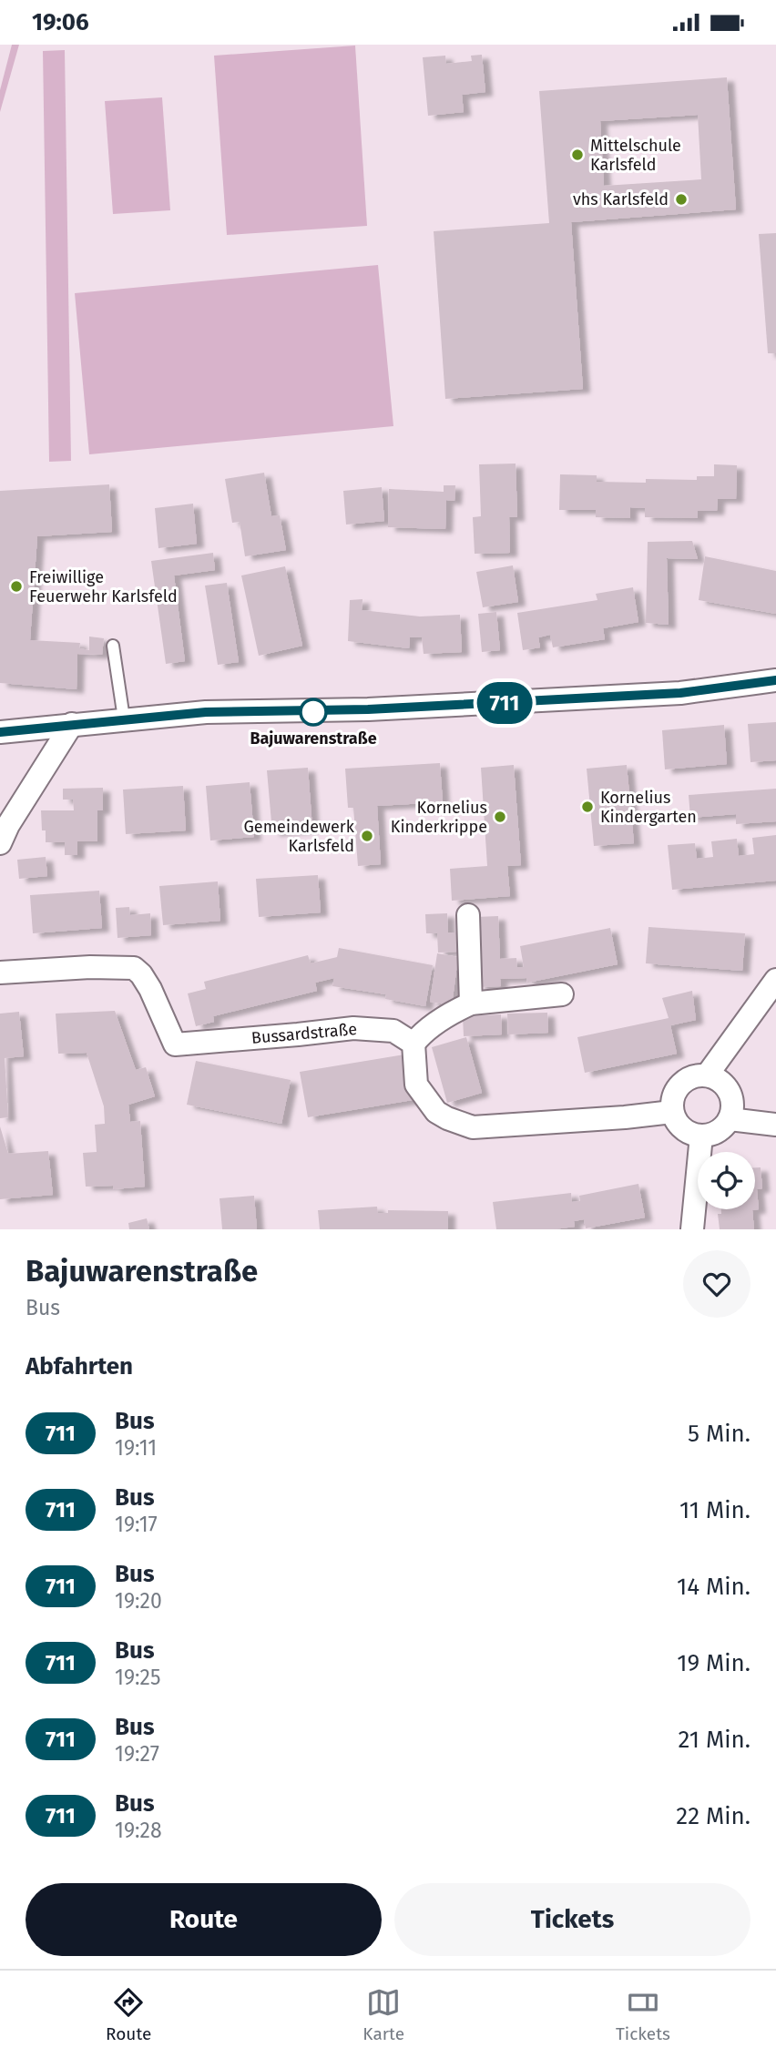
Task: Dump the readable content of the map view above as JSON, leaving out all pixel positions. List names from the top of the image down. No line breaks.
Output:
{"streets":{"street":["Bussardstraße"]},"places":["Mittelschule Karlsfeld","vhs Karlsfeld","Freiwillige Feuerwehr Karlsfeld","Bajuwarenstraße","Kornelius Kindergarten","Kornelius Kinderkrippe","Gemeindewerk Karlsfeld"],"lines":["bus line 711"],"page":{"status":"19:06","on_map":"711","heading":[["Bajuwarenstraße","Bus"],"Abfahrten"],"list":[{"mark":"711","name":"Bus","note":"19:11","value":"5 Min."},{"mark":"711","name":"Bus","note":"19:17","value":"11 Min."},{"mark":"711","name":"Bus","note":"19:20","value":"14 Min."},{"mark":"711","name":"Bus","note":"19:25","value":"19 Min."},{"mark":"711","name":"Bus","note":"19:27","value":"21 Min."},{"mark":"711","name":"Bus","note":"19:28","value":"22 Min."}],"buttons":["Route","Tickets"],"tabs":["Route","Karte","Tickets"]}}
